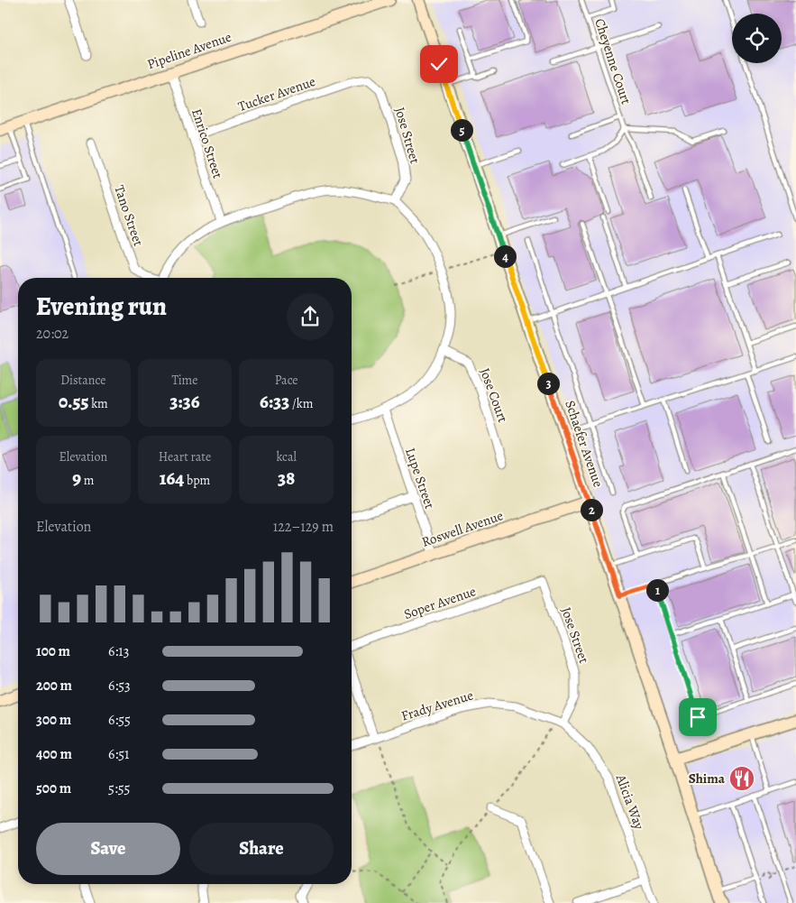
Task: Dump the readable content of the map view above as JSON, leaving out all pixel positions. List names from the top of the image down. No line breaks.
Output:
{"streets":{"main road":["Pipeline Avenue","Schaefer Avenue","Roswell Avenue"],"street":["Tucker Avenue","Jose Street","Enrico Street","Tano Street","Jose Court","Lupe Street","Soper Avenue","Frady Avenue","Alicia Way"],"lane":["Cheyenne Court"]},"crossings":[["Pipeline Avenue","Enrico Street"],["Tucker Avenue","Jose Street"],["Tucker Avenue","Enrico Street"],["Jose Street","Soper Avenue"],["Jose Street","Frady Avenue"],["Jose Street","Alicia Way"],["Schaefer Avenue","Roswell Avenue"],["Lupe Street","Roswell Avenue"],["Frady Avenue","Alicia Way"]],"places":{"restaurant":["Shima"]},"page":{"pins":["5","4","3","2","1"],"heading":["Evening run","20:02"],"stats":[["Distance","0.55 km"],["Time","3:36"],["Pace","6:33 /km"],["Elevation","9 m"],["Heart rate","164 bpm"],["kcal","38"]],"chart":["Elevation","122–129 m"],"list":[{"name":"100 m","note":"6:13"},{"name":"200 m","note":"6:53"},{"name":"300 m","note":"6:55"},{"name":"400 m","note":"6:51"},{"name":"500 m","note":"5:55"}],"buttons":["Save","Share"]}}
